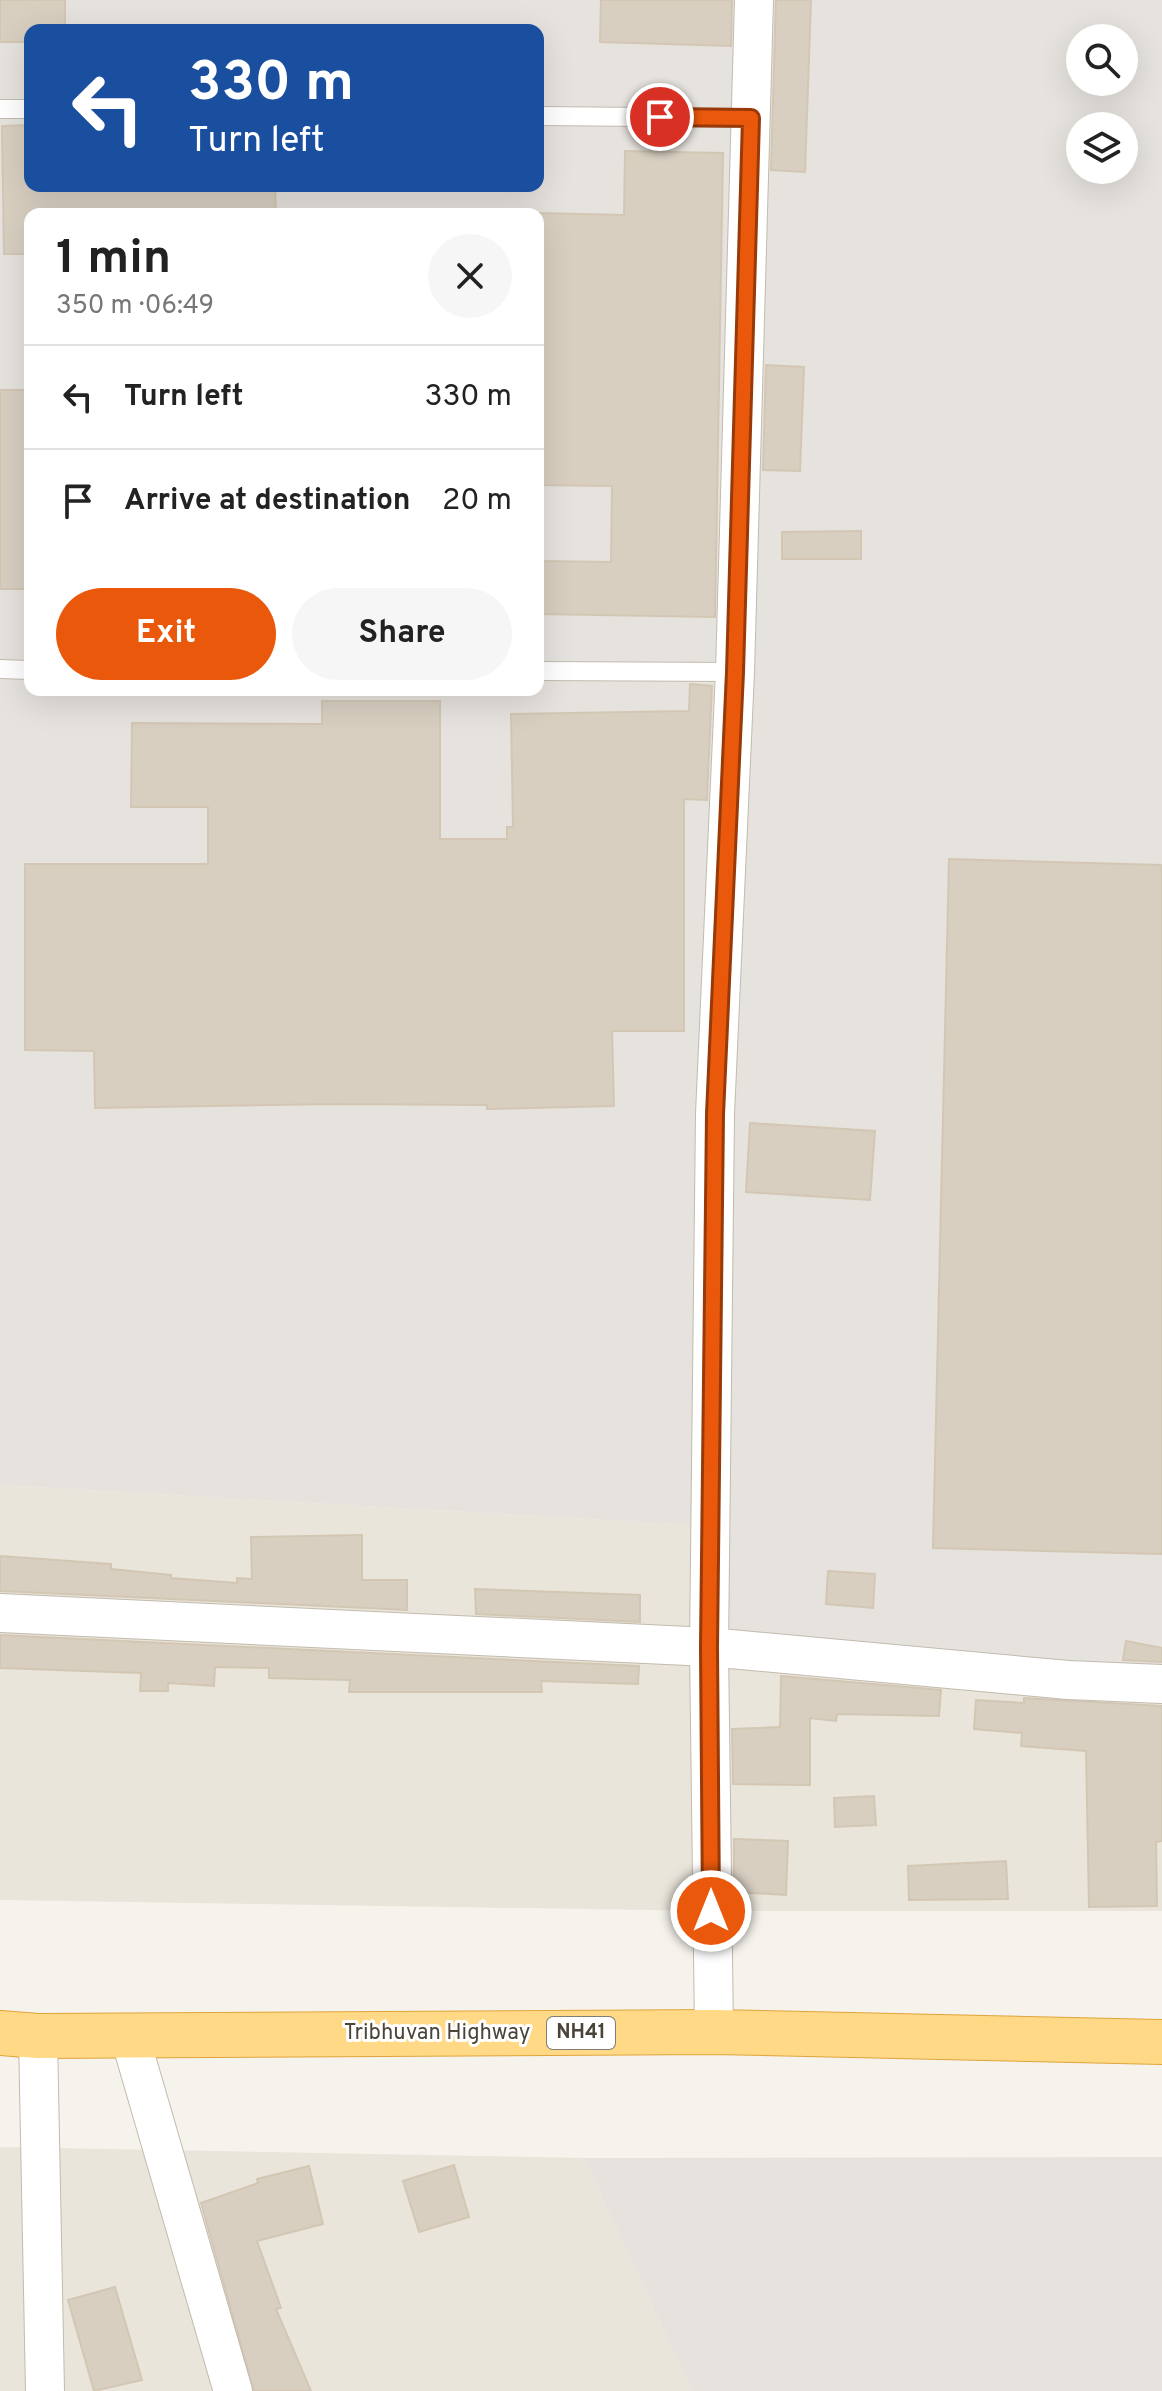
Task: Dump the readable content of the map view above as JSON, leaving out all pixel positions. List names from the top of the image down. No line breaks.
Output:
{"streets":{"highway":["Tribhuvan Highway","NH41"]},"page":{"turn":["330 m","Turn left"],"heading":["1 min","350 m · 06:49"],"list":[{"name":"Turn left","value":"330 m"},{"name":"Arrive at destination","value":"20 m"}],"buttons":["Exit","Share"]}}
